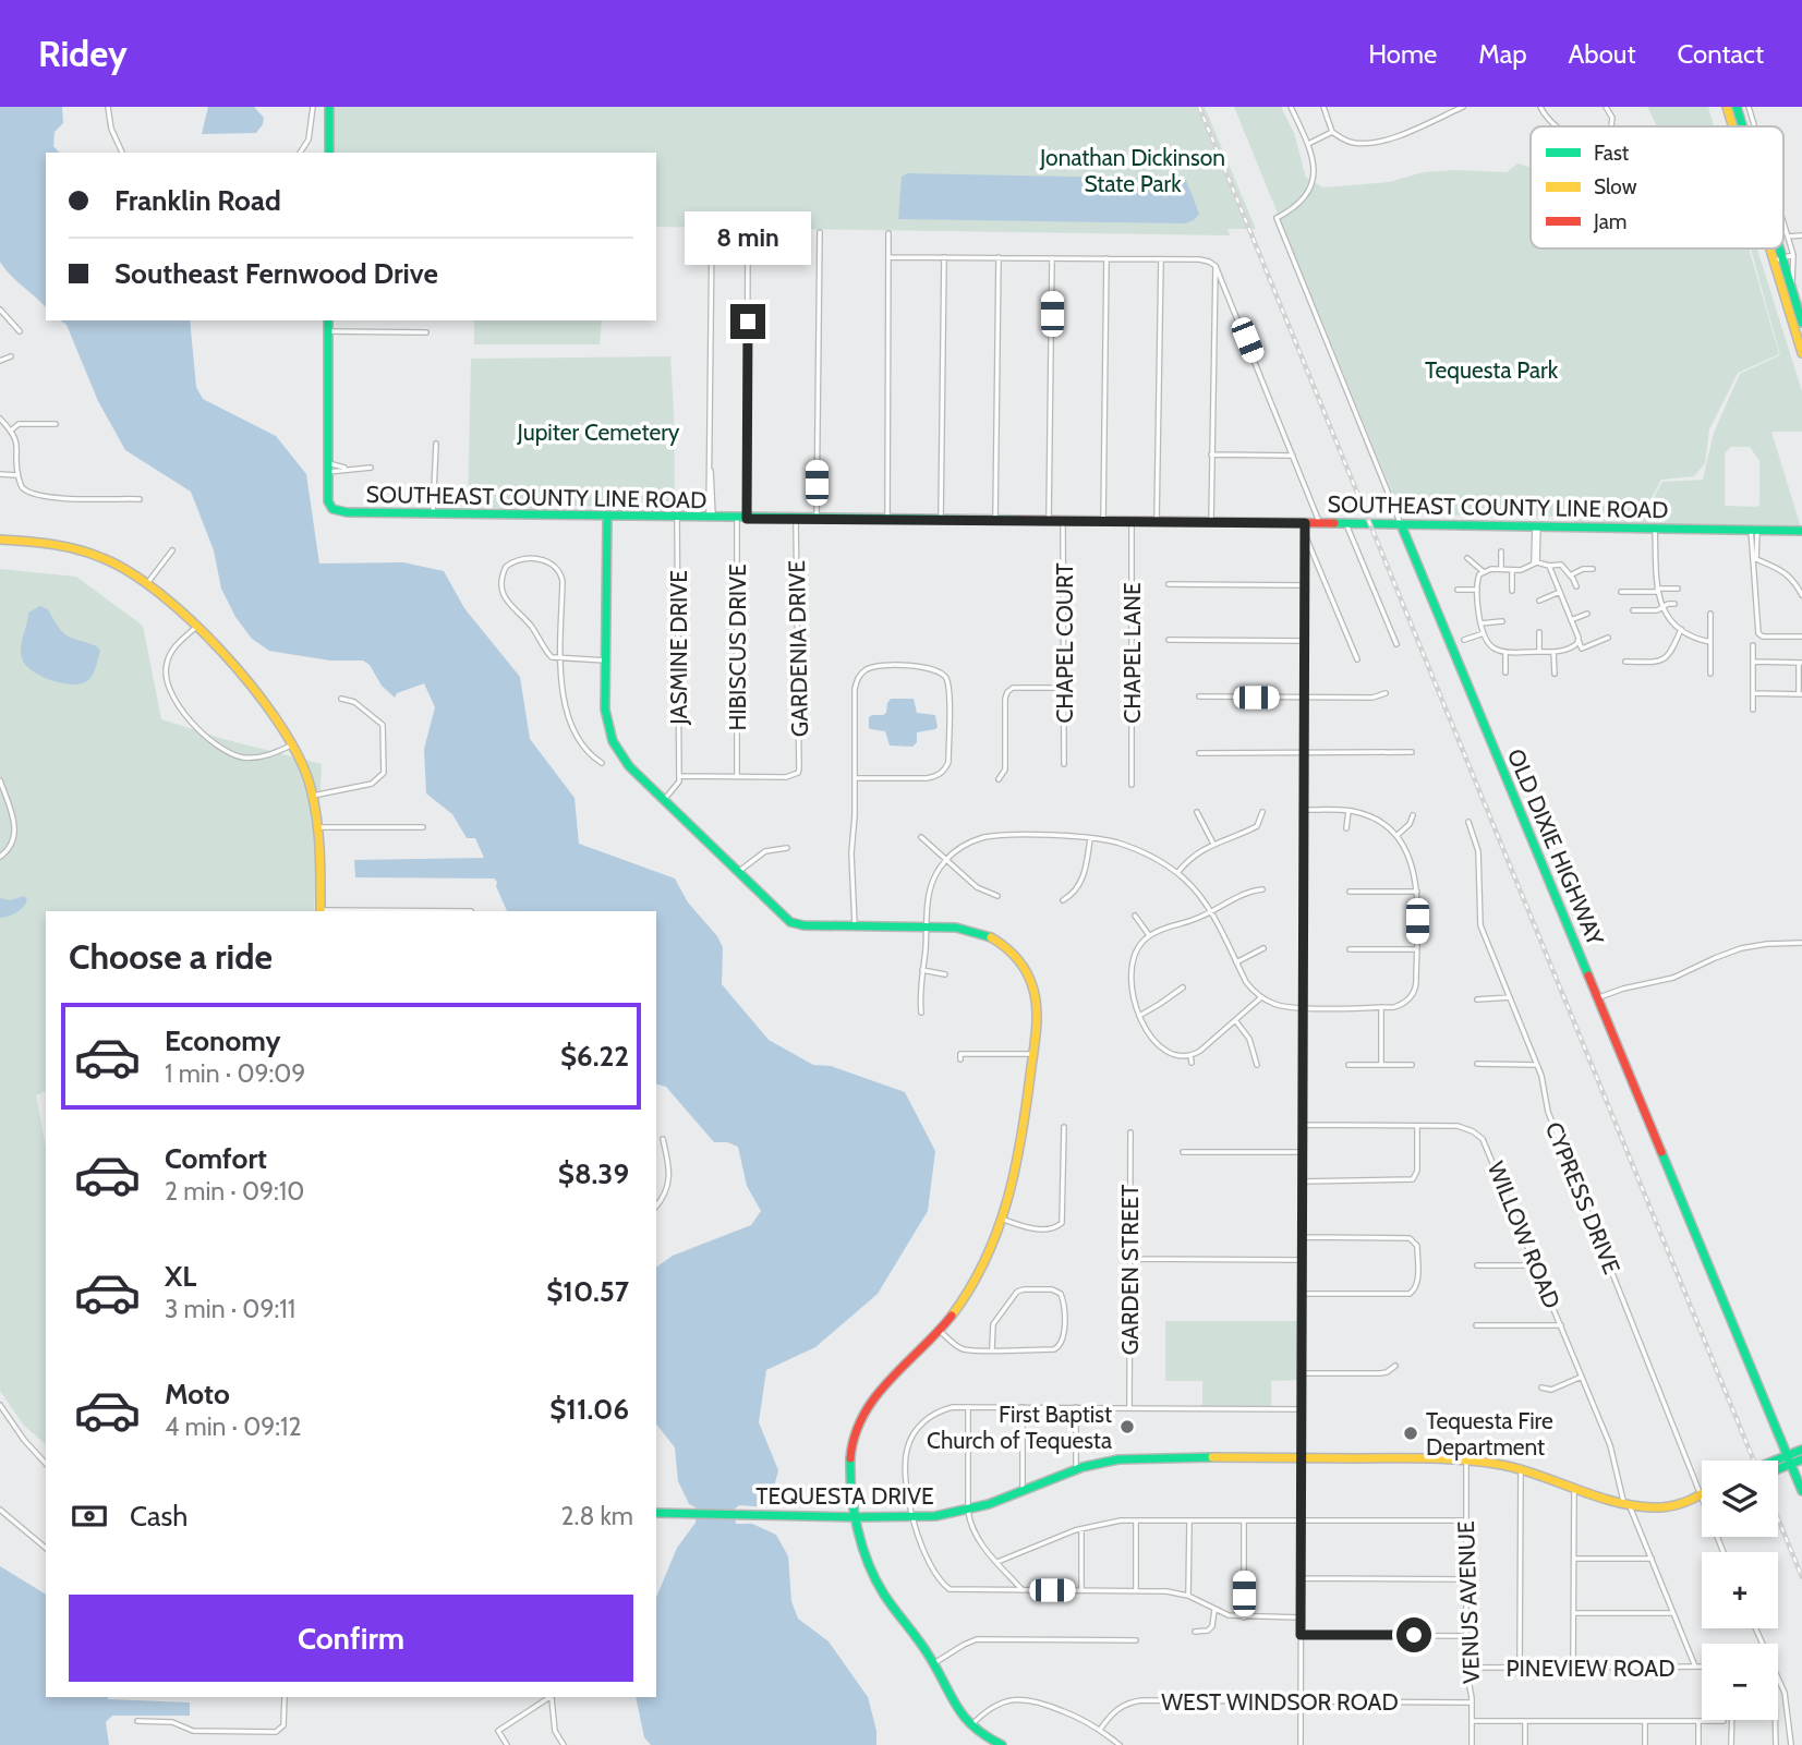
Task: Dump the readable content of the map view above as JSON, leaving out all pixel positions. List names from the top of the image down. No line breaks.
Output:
{"streets":{"street":["SOUTHEAST COUNTY LINE ROAD","CHAPEL COURT","JASMINE DRIVE","HIBISCUS DRIVE","GARDENIA DRIVE","CHAPEL LANE","OLD DIXIE HIGHWAY","CYPRESS DRIVE","WILLOW ROAD","GARDEN STREET","TEQUESTA DRIVE","VENUS AVENUE","PINEVIEW ROAD","WEST WINDSOR ROAD"]},"crossings":[["SOUTHEAST COUNTY LINE ROAD","CHAPEL COURT"],["SOUTHEAST COUNTY LINE ROAD","JASMINE DRIVE"],["SOUTHEAST COUNTY LINE ROAD","HIBISCUS DRIVE"],["SOUTHEAST COUNTY LINE ROAD","GARDENIA DRIVE"],["SOUTHEAST COUNTY LINE ROAD","CHAPEL LANE"],["SOUTHEAST COUNTY LINE ROAD","OLD DIXIE HIGHWAY"],["HIBISCUS DRIVE","GARDENIA DRIVE"],["WILLOW ROAD","TEQUESTA DRIVE"],["WILLOW ROAD","PINEVIEW ROAD"],["TEQUESTA DRIVE","VENUS AVENUE"],["VENUS AVENUE","PINEVIEW ROAD"],["VENUS AVENUE","WEST WINDSOR ROAD"]],"parks":["Jonathan Dickinson State Park","Tequesta Park","Jupiter Cemetery"],"places":["First Baptist Church of Tequesta","Tequesta Fire Department"],"legend":["Fast","Slow","Jam"],"page":{"header":"Ridey","nav":["Home","Map","About","Contact"],"banner":["Franklin Road","Southeast Fernwood Drive"],"bubble":"8 min","heading":"Choose a ride","list":[{"name":"Economy","note":"1 min · 09:09","value":"$6.22"},{"name":"Comfort","note":"2 min · 09:10","value":"$8.39"},{"name":"XL","note":"3 min · 09:11","value":"$10.57"},{"name":"Moto","note":"4 min · 09:12","value":"$11.06"}],"map_buttons":["+","−"],"pay":["Cash","2.8 km"],"buttons":"Confirm"}}
